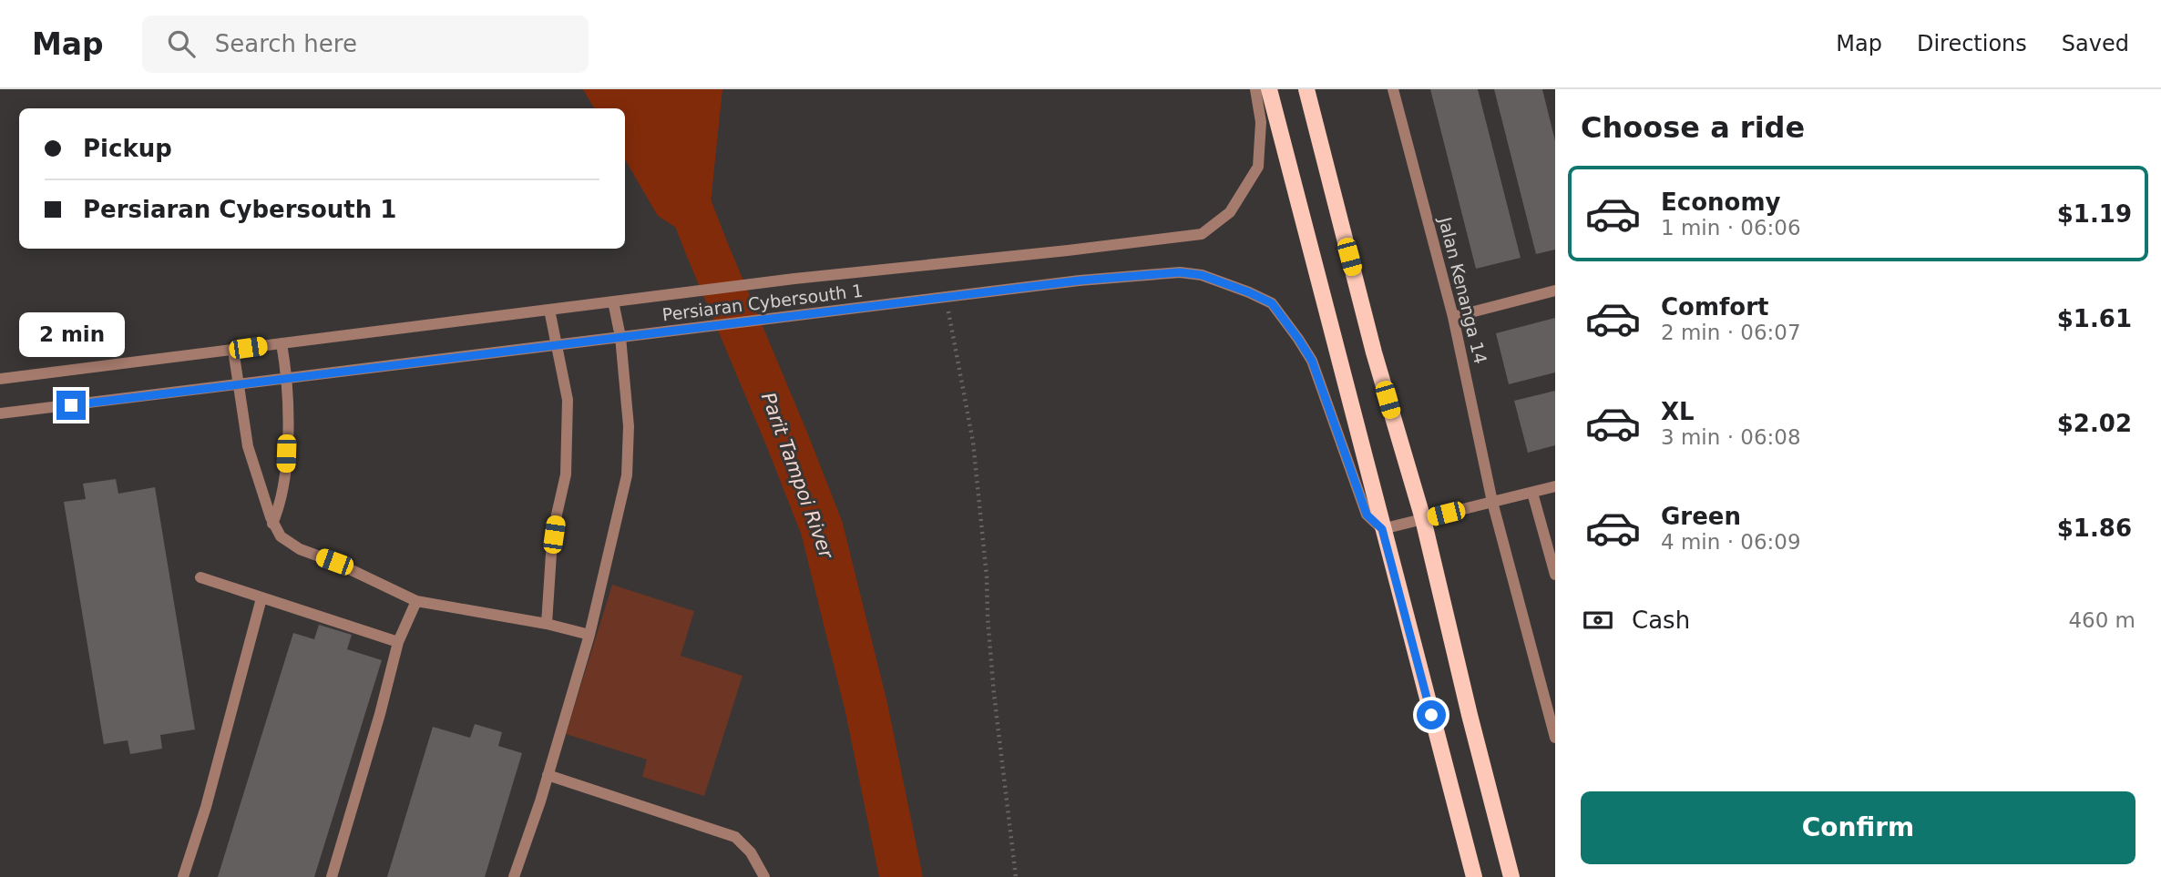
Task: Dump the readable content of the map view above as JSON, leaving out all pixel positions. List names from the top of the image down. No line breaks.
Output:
{"streets":{"street":["Jalan Kenanga 14","Persiaran Cybersouth 1"]},"water":["Parit Tampoi River"],"page":{"header":"Map","search":"Search here","nav":["Map","Directions","Saved"],"heading":"Choose a ride","banner":["Pickup","Persiaran Cybersouth 1"],"list":[{"name":"Economy","note":"1 min · 06:06","value":"$1.19"},{"name":"Comfort","note":"2 min · 06:07","value":"$1.61"},{"name":"XL","note":"3 min · 06:08","value":"$2.02"},{"name":"Green","note":"4 min · 06:09","value":"$1.86"}],"bubble":"2 min","pay":["Cash","460 m"],"buttons":"Confirm"}}
